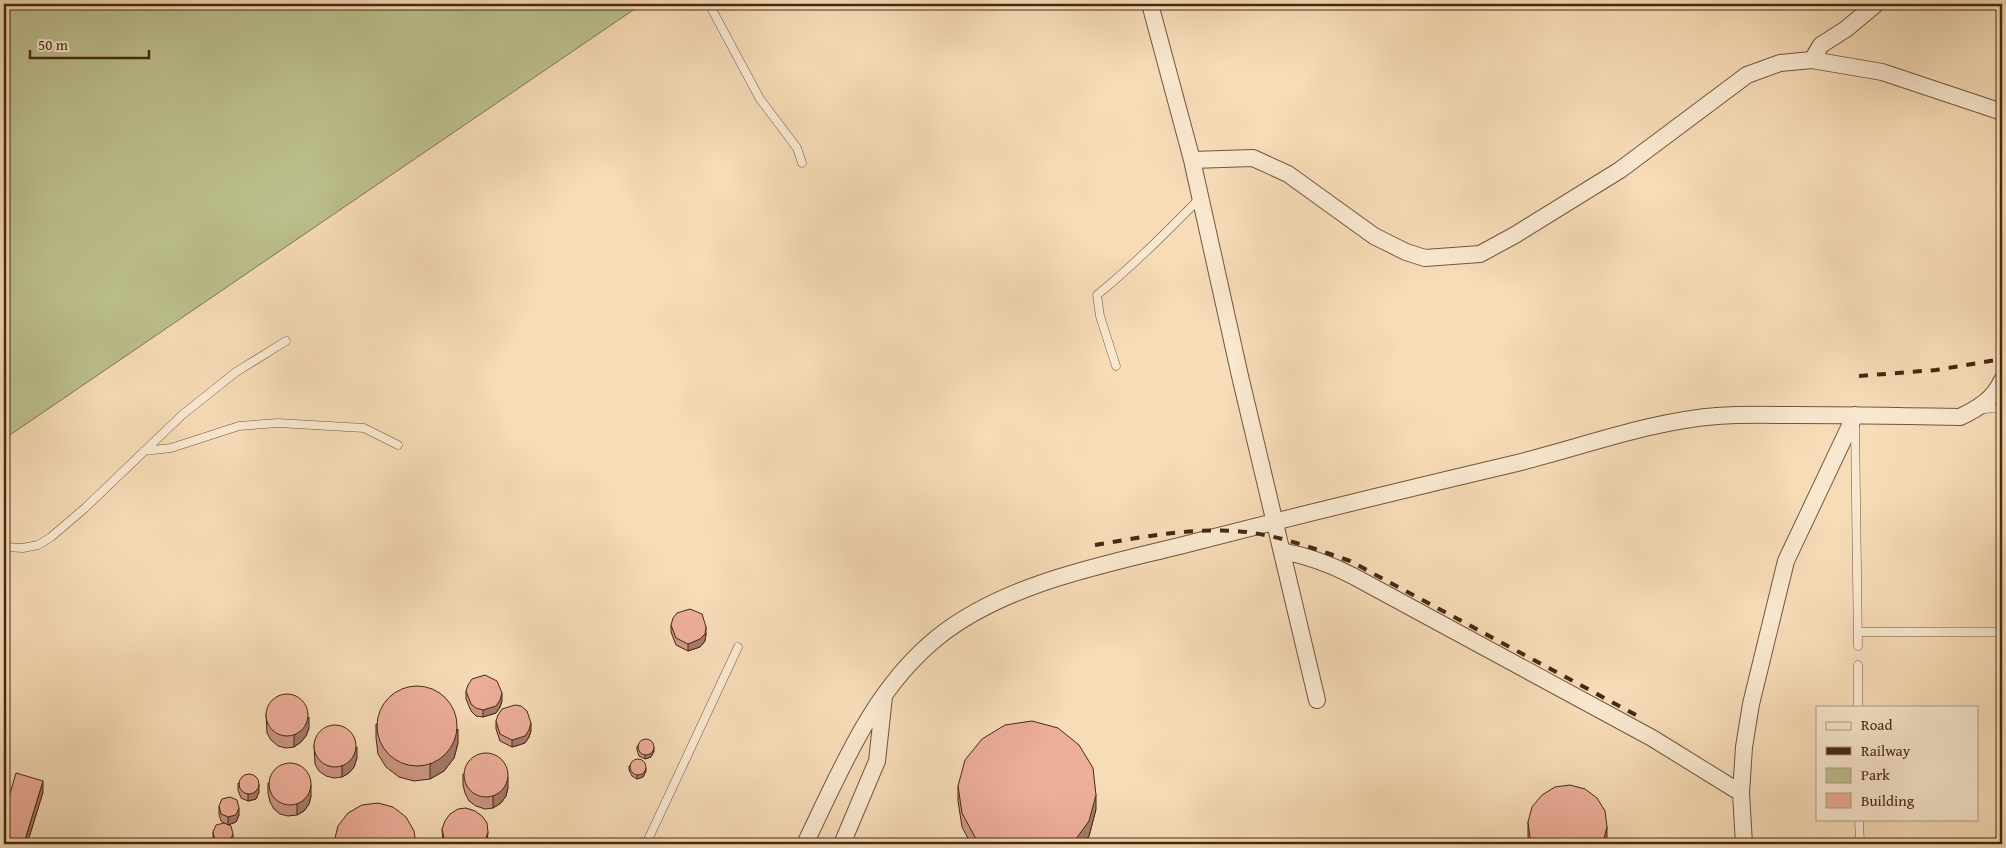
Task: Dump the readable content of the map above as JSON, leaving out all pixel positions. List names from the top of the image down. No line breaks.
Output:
{"legend":["Road","Railway","Park","Building"],"scale_bar":"50 m"}
